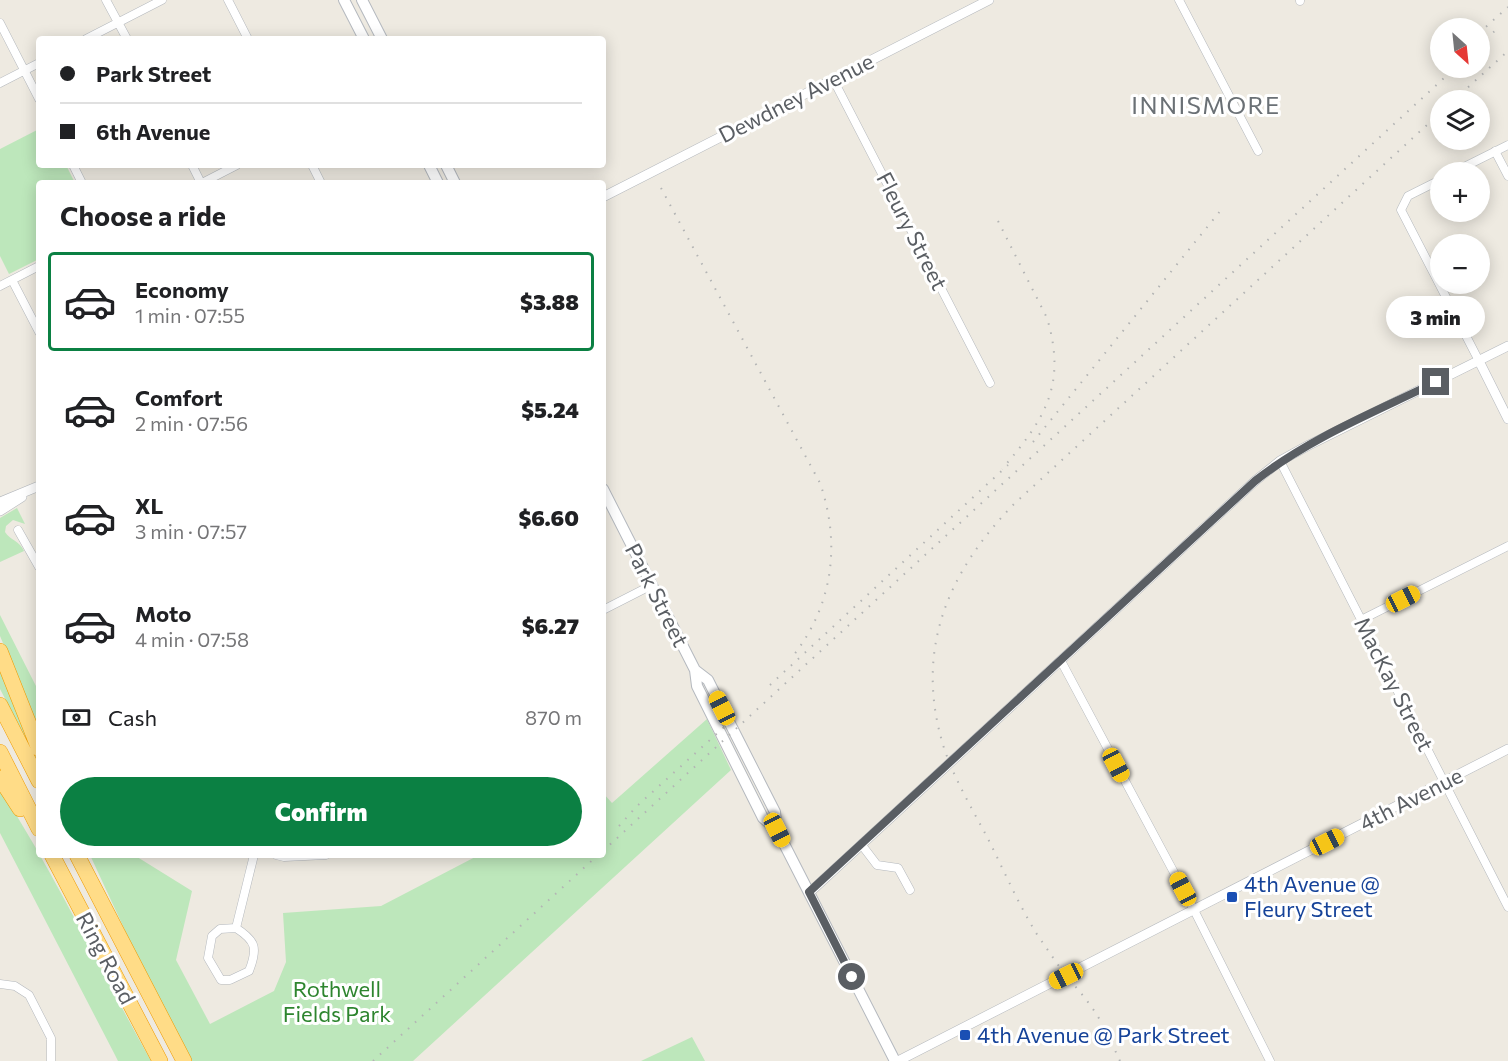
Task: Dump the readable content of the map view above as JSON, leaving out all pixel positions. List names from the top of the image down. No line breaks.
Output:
{"streets":{"highway":["Ring Road"],"main road":["Park Street"],"street":["Dewdney Avenue","Fleury Street","MacKay Street","4th Avenue"]},"crossings":[["Dewdney Avenue","Fleury Street"],["Park Street","4th Avenue"],["MacKay Street","4th Avenue"]],"districts":["INNISMORE"],"parks":["Rothwell Fields Park"],"places":{"transit":["4th Avenue @ Fleury Street","4th Avenue @ Park Street"]},"north":"bottom right","page":{"map_buttons":["+","−"],"banner":["Park Street","6th Avenue"],"heading":"Choose a ride","list":[{"name":"Economy","note":"1 min · 07:55","value":"$3.88"},{"name":"Comfort","note":"2 min · 07:56","value":"$5.24"},{"name":"XL","note":"3 min · 07:57","value":"$6.60"},{"name":"Moto","note":"4 min · 07:58","value":"$6.27"}],"bubble":"3 min","pay":["Cash","870 m"],"buttons":"Confirm"}}
